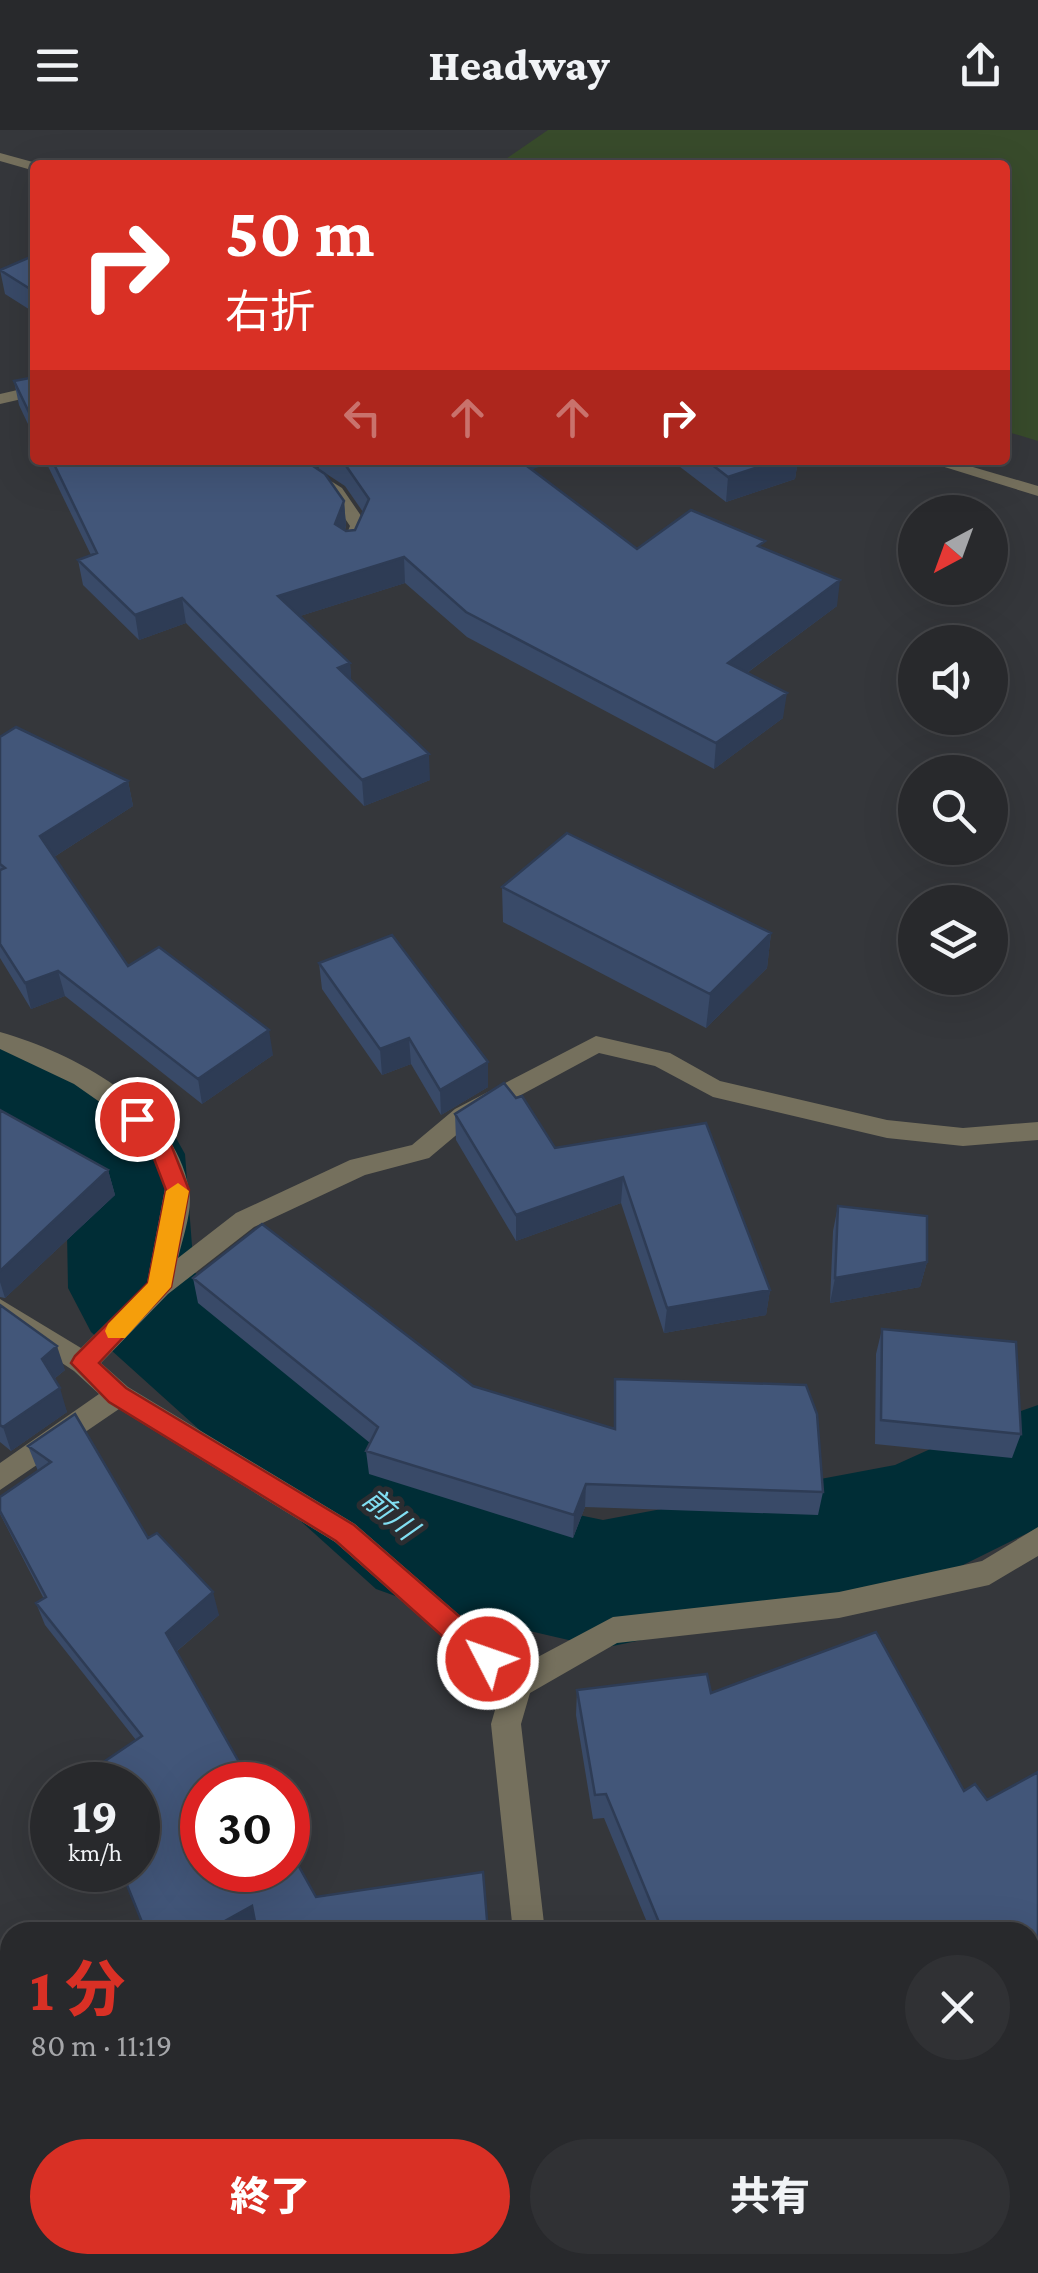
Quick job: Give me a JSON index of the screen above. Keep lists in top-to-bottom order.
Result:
{
  "water": ["前川"],
  "north": "bottom left",
  "page": {
    "header": "Headway",
    "turn": ["50 m", "右折"],
    "speed": "19 km/h",
    "limit": "30",
    "heading": ["1 分", "80 m · 11:19"],
    "buttons": ["終了", "共有"]
  }
}
